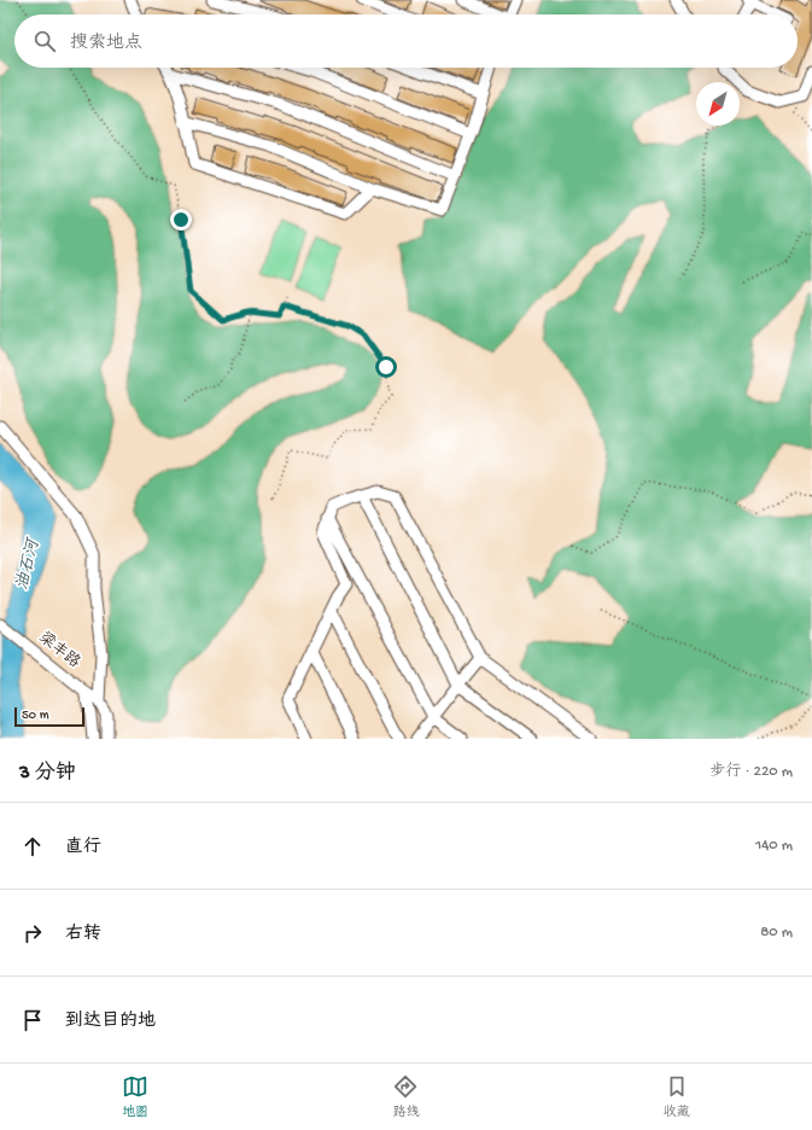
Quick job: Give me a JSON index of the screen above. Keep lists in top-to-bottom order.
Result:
{
  "streets": {
    "street": ["梁丰路"]
  },
  "water": ["油石河"],
  "scale_bar": "50 m",
  "north": "bottom left",
  "page": {
    "search": "搜索地点",
    "scale": "50 m",
    "heading": ["3 分钟", "步行 · 220 m"],
    "list": [
      ["直行", "140 m"],
      ["右转", "80 m"],
      "到达目的地"
    ],
    "nav": ["地图", "路线", "收藏"]
  }
}
